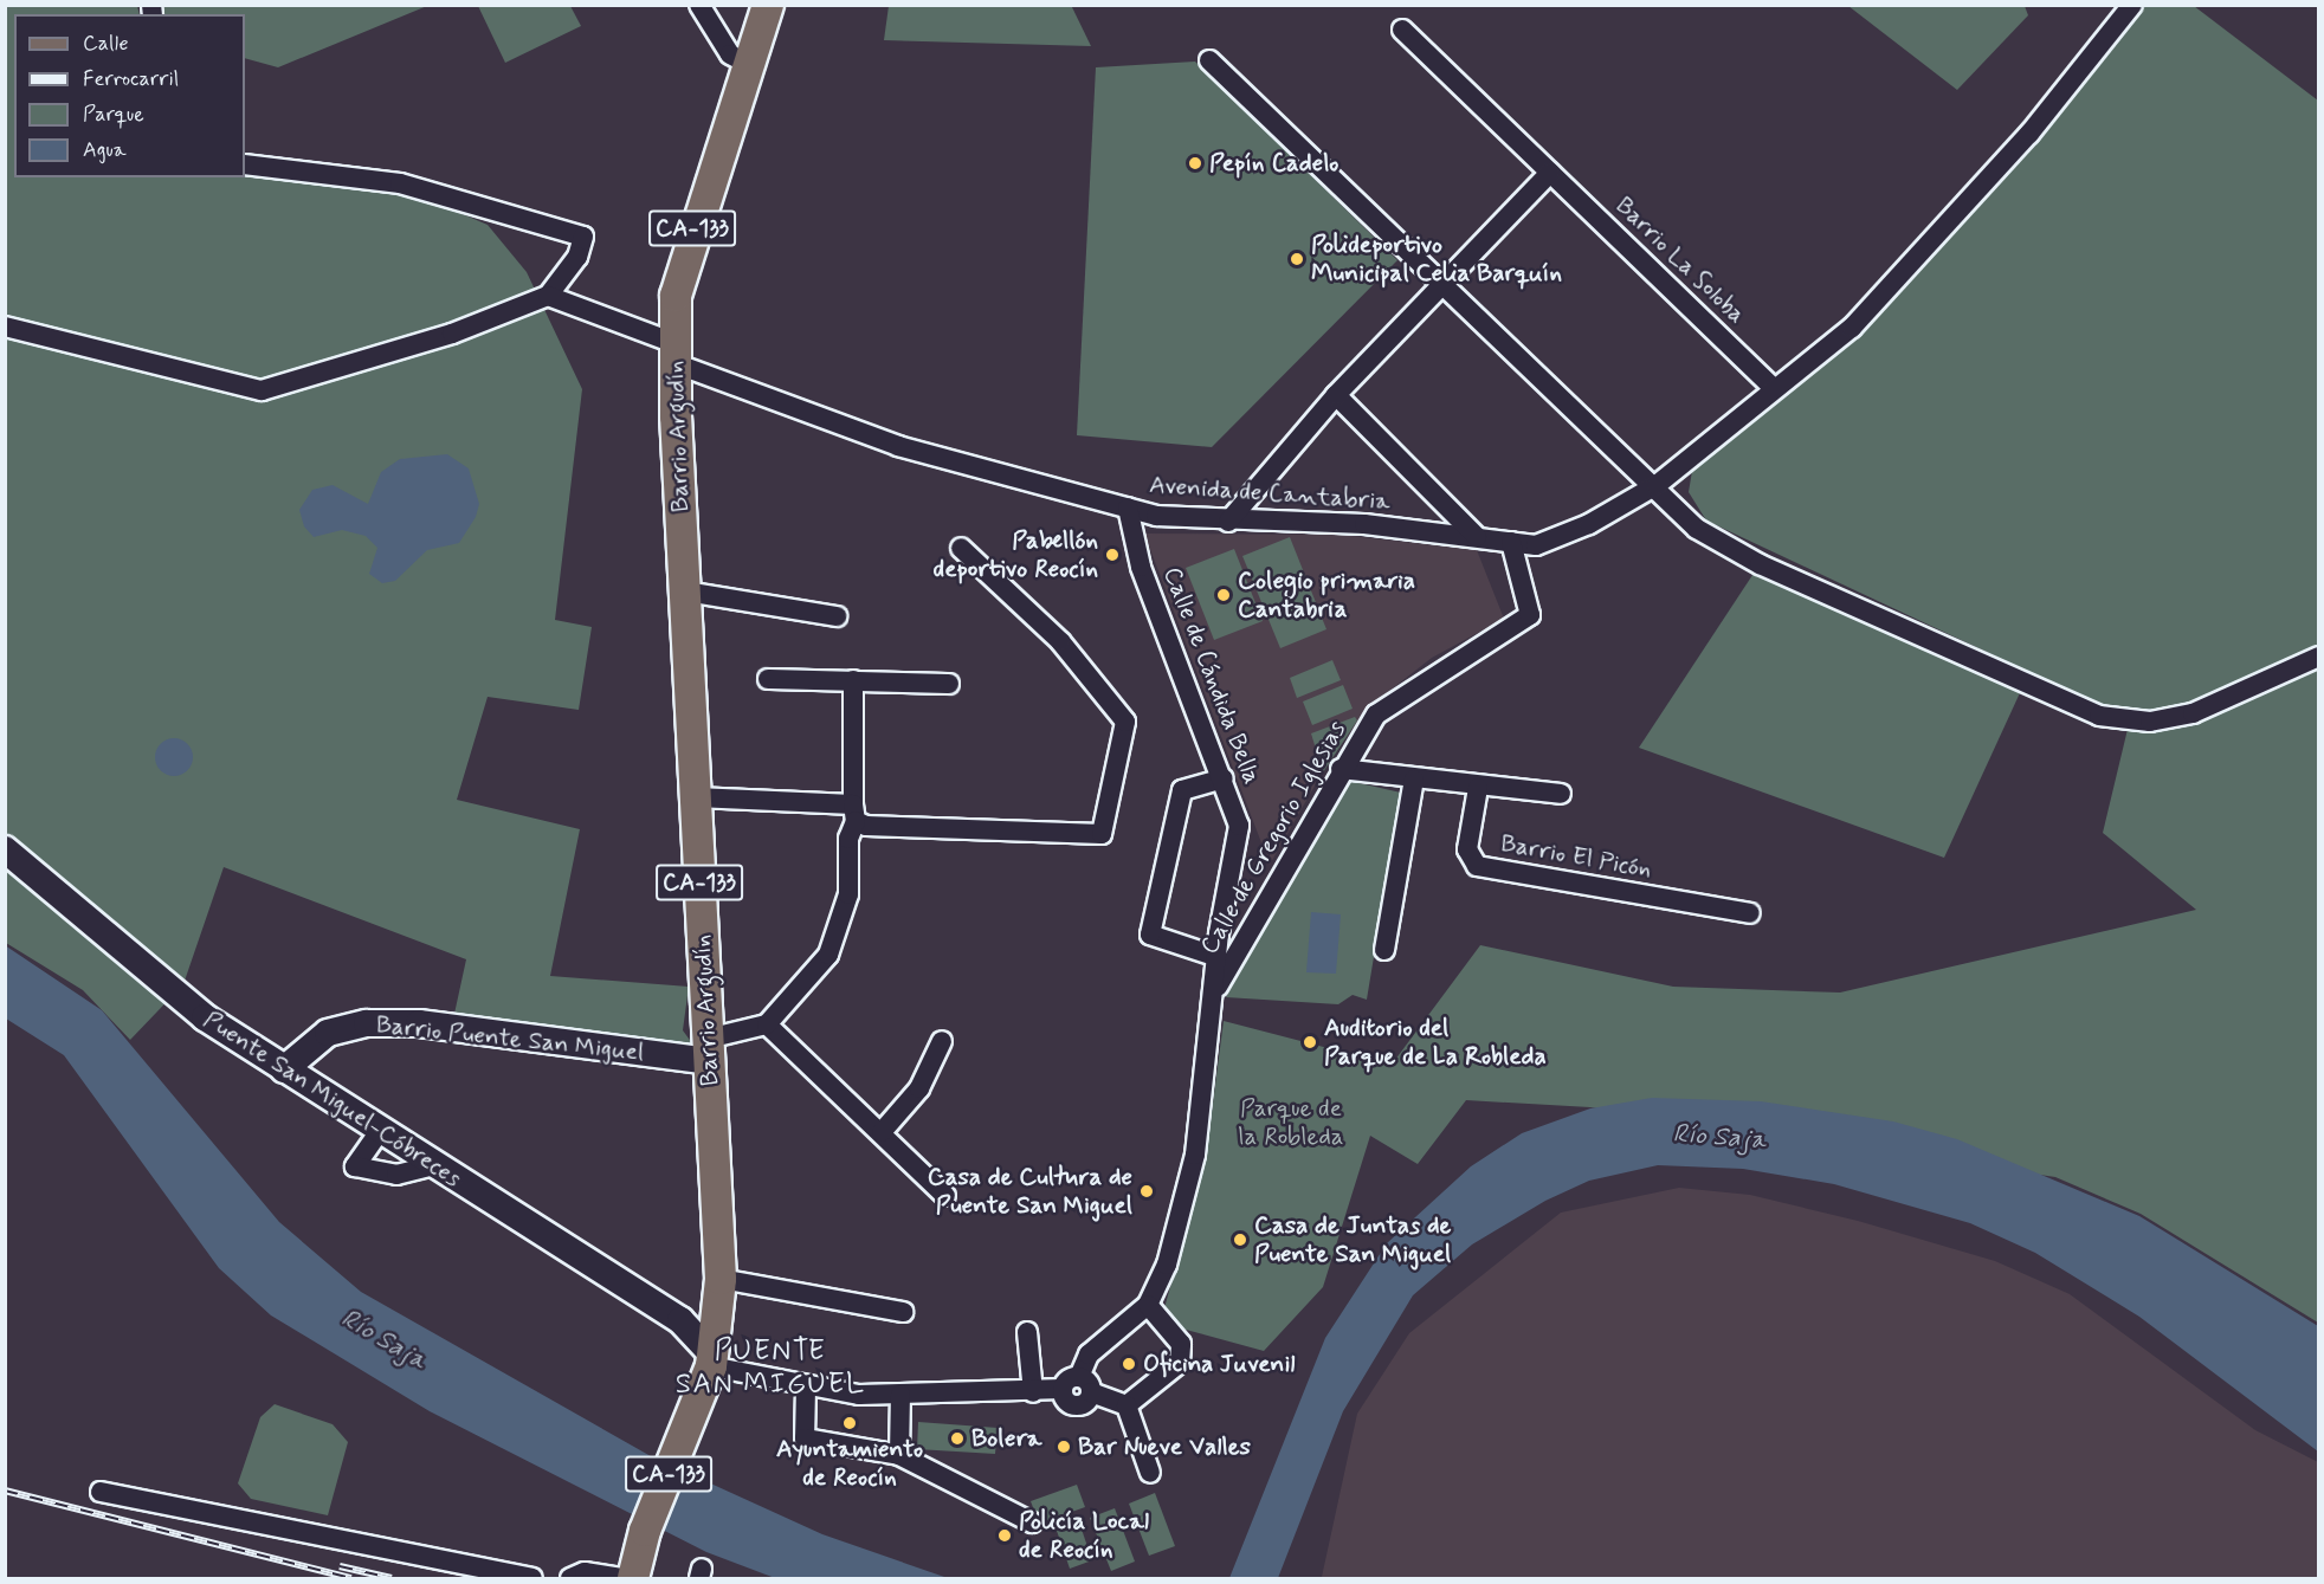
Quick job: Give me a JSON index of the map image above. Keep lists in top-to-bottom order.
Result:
{
  "streets": {
    "main road": ["CA-133", "Barrio Argudín"],
    "street": [
      "Barrio La Soloba",
      "Avenida de Cantabria",
      "Calle de Cándida Bella",
      "Calle de Gregorio Iglesias",
      "Barrio El Picón",
      "Barrio Puente San Miguel",
      "Puente San Miguel-Cóbreces"
    ]
  },
  "crossings": [
    ["CA-133", "Barrio Argudín"],
    ["CA-133", "Avenida de Cantabria"],
    ["Barrio La Soloba", "Avenida de Cantabria"],
    ["Barrio Argudín", "Avenida de Cantabria"],
    ["Barrio Argudín", "Barrio Puente San Miguel"],
    ["Barrio Argudín", "Puente San Miguel-Cóbreces"],
    ["Avenida de Cantabria", "Calle de Cándida Bella"],
    ["Avenida de Cantabria", "Calle de Gregorio Iglesias"],
    ["Calle de Cándida Bella", "Calle de Gregorio Iglesias"],
    ["Barrio Puente San Miguel", "Puente San Miguel-Cóbreces"]
  ],
  "districts": ["PUENTE SAN MIGUEL"],
  "water": ["Río Saja"],
  "parks": ["Parque de la Robleda"],
  "places": [
    "Pepín Cadelo",
    "Polideportivo Municipal Celia Barquín",
    "Pabellón deportivo Reocín",
    "Colegio primaria Cantabria",
    "Auditorio del Parque de La Robleda",
    "Casa de Cultura de Puente San Miguel",
    "Casa de Juntas de Puente San Miguel",
    "Oficina Juvenil",
    "Ayuntamiento de Reocín",
    "Bolera",
    "Bar Nueve Valles",
    "Policía Local de Reocín"
  ],
  "legend": [
    "Calle",
    "Ferrocarril",
    "Parque",
    "Agua"
  ]
}
